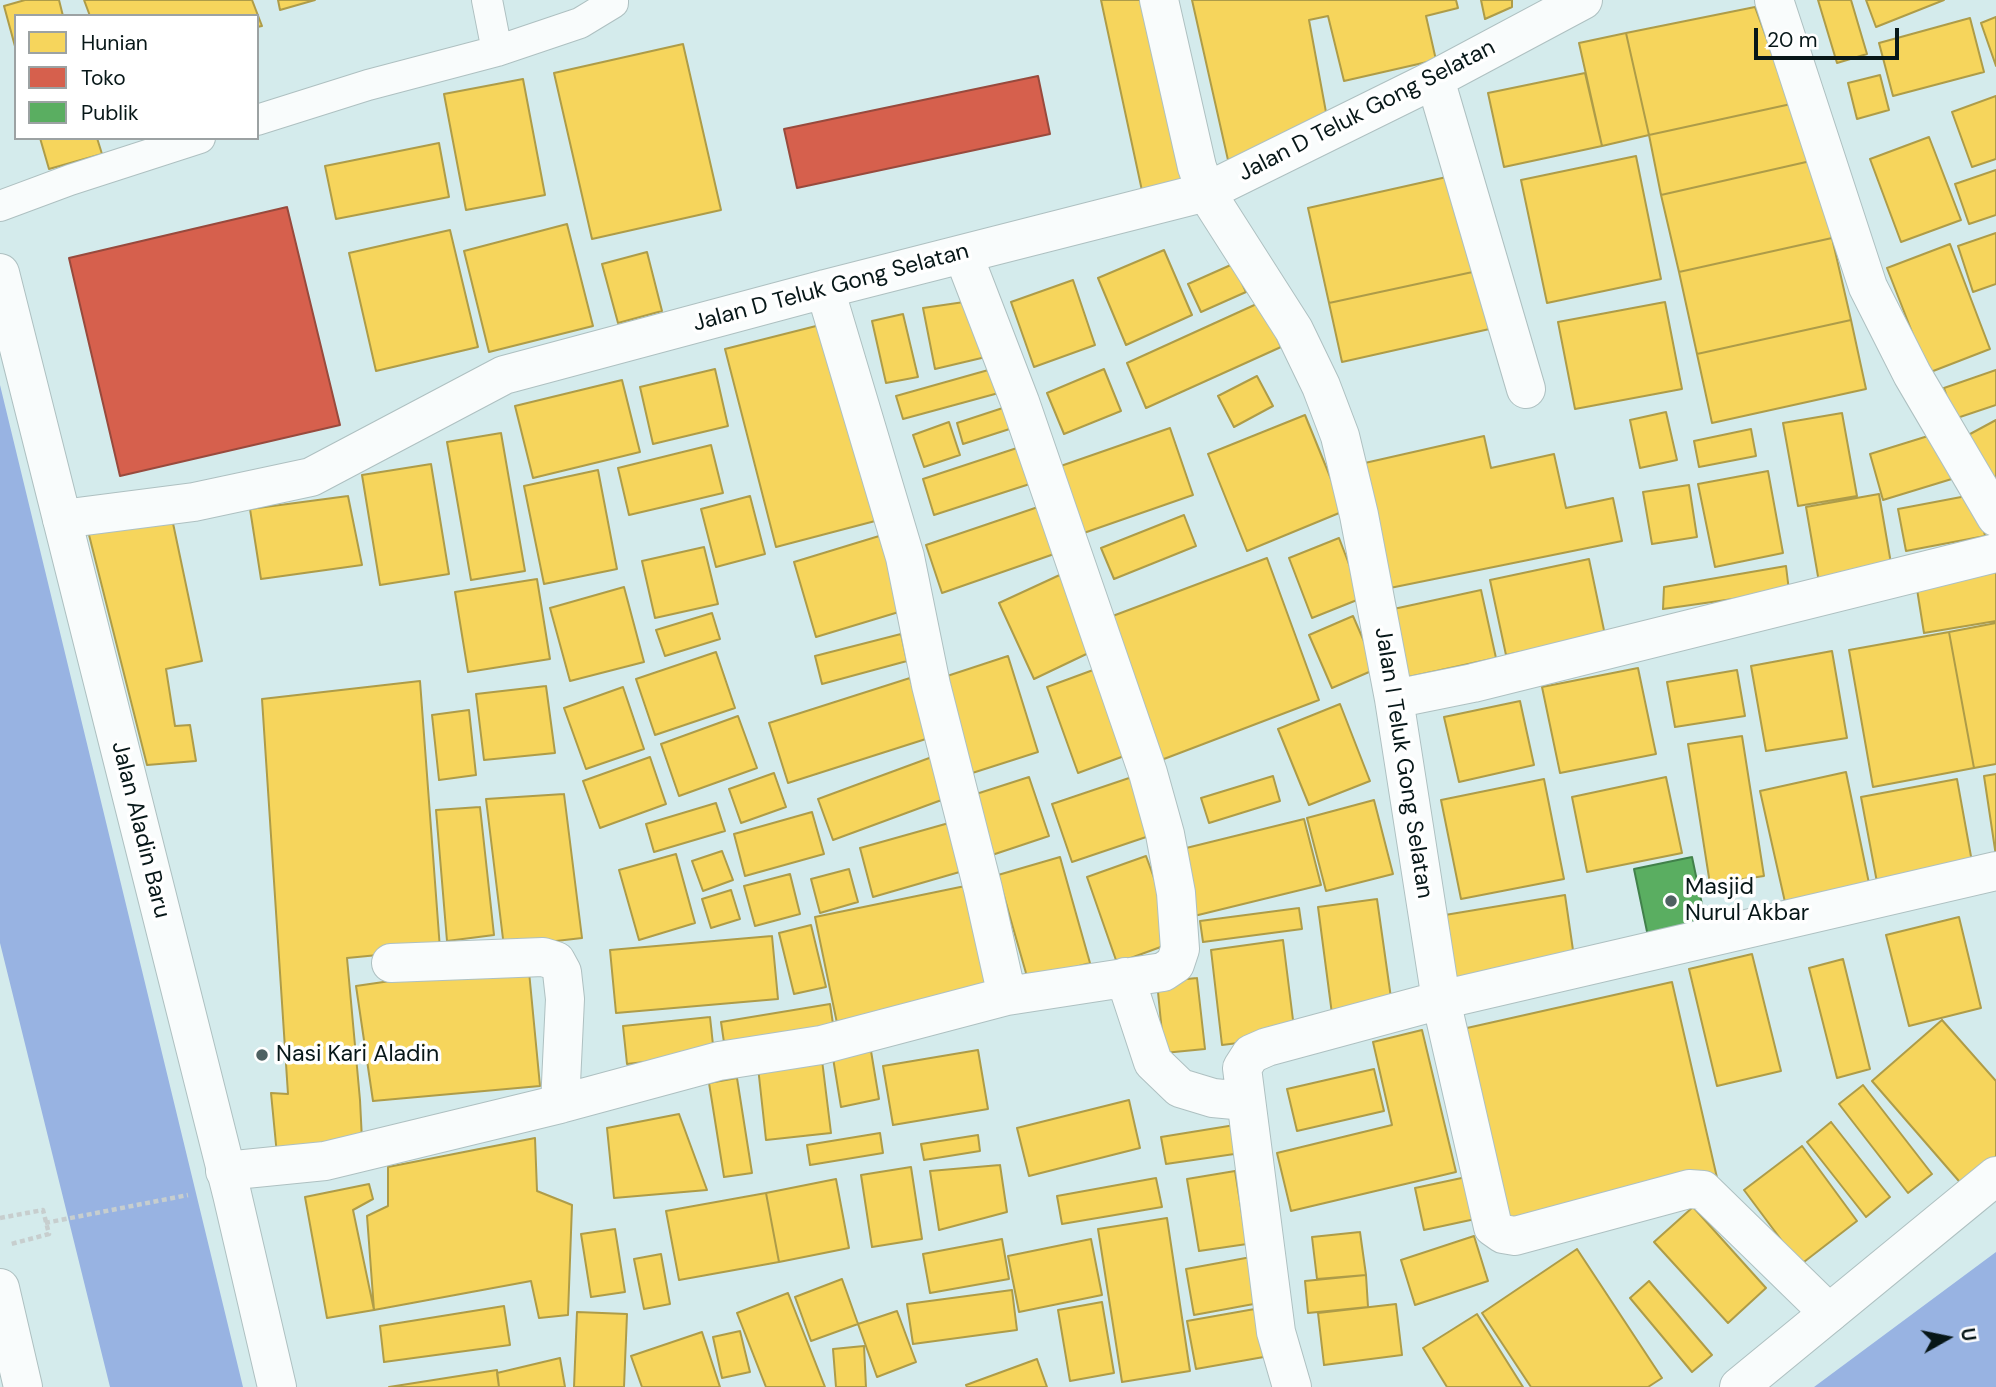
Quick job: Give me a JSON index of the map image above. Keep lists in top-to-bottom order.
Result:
{
  "streets": {
    "street": ["Jalan D Teluk Gong Selatan", "Jalan I Teluk Gong Selatan", "Jalan Aladin Baru"]
  },
  "crossings": [
    ["Jalan D Teluk Gong Selatan", "Jalan I Teluk Gong Selatan"],
    ["Jalan D Teluk Gong Selatan", "Jalan Aladin Baru"]
  ],
  "places": ["Masjid Nurul Akbar", "Nasi Kari Aladin"],
  "legend": ["Hunian", "Toko", "Publik"],
  "scale_bar": "20 m",
  "north": "right"
}
